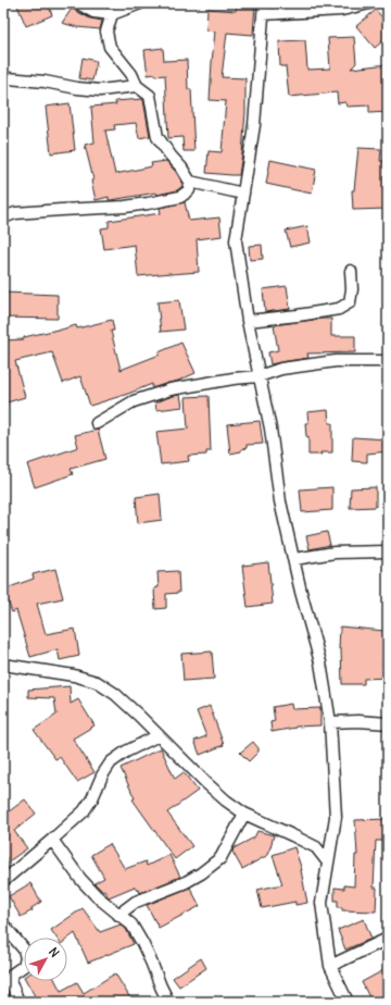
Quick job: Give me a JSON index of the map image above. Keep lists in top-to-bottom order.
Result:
{
  "north": "top right"
}
